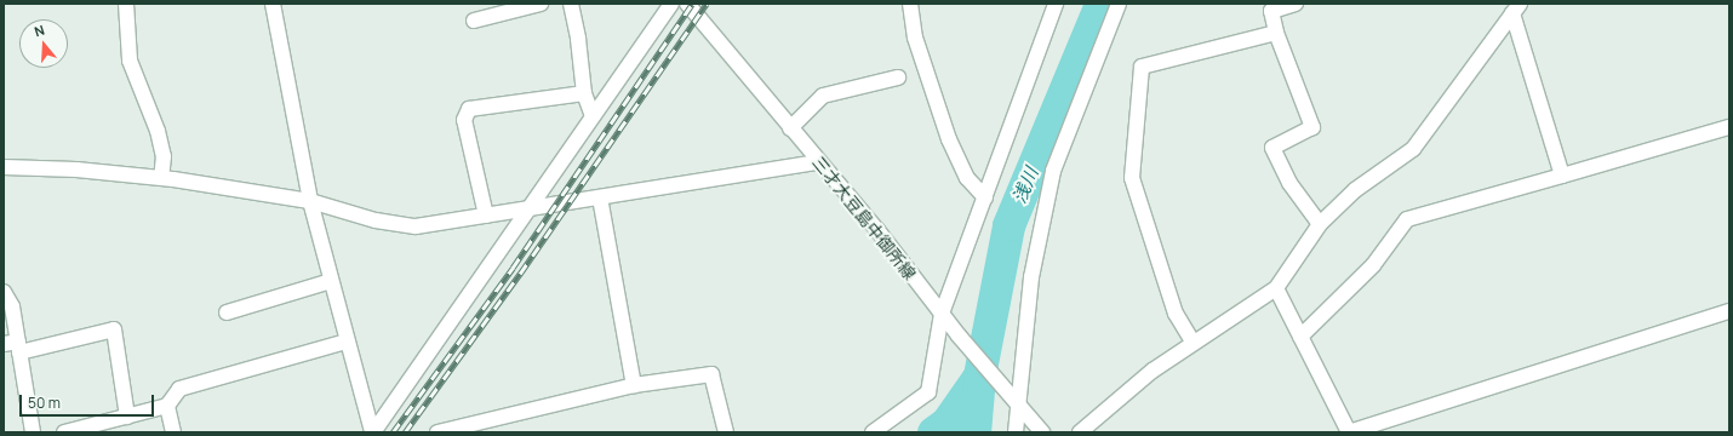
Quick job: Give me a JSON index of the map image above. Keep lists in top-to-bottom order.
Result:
{
  "streets": {
    "street": ["三才大豆島中御所線"]
  },
  "water": ["浅川"],
  "scale_bar": "50 m",
  "north": "top"
}
